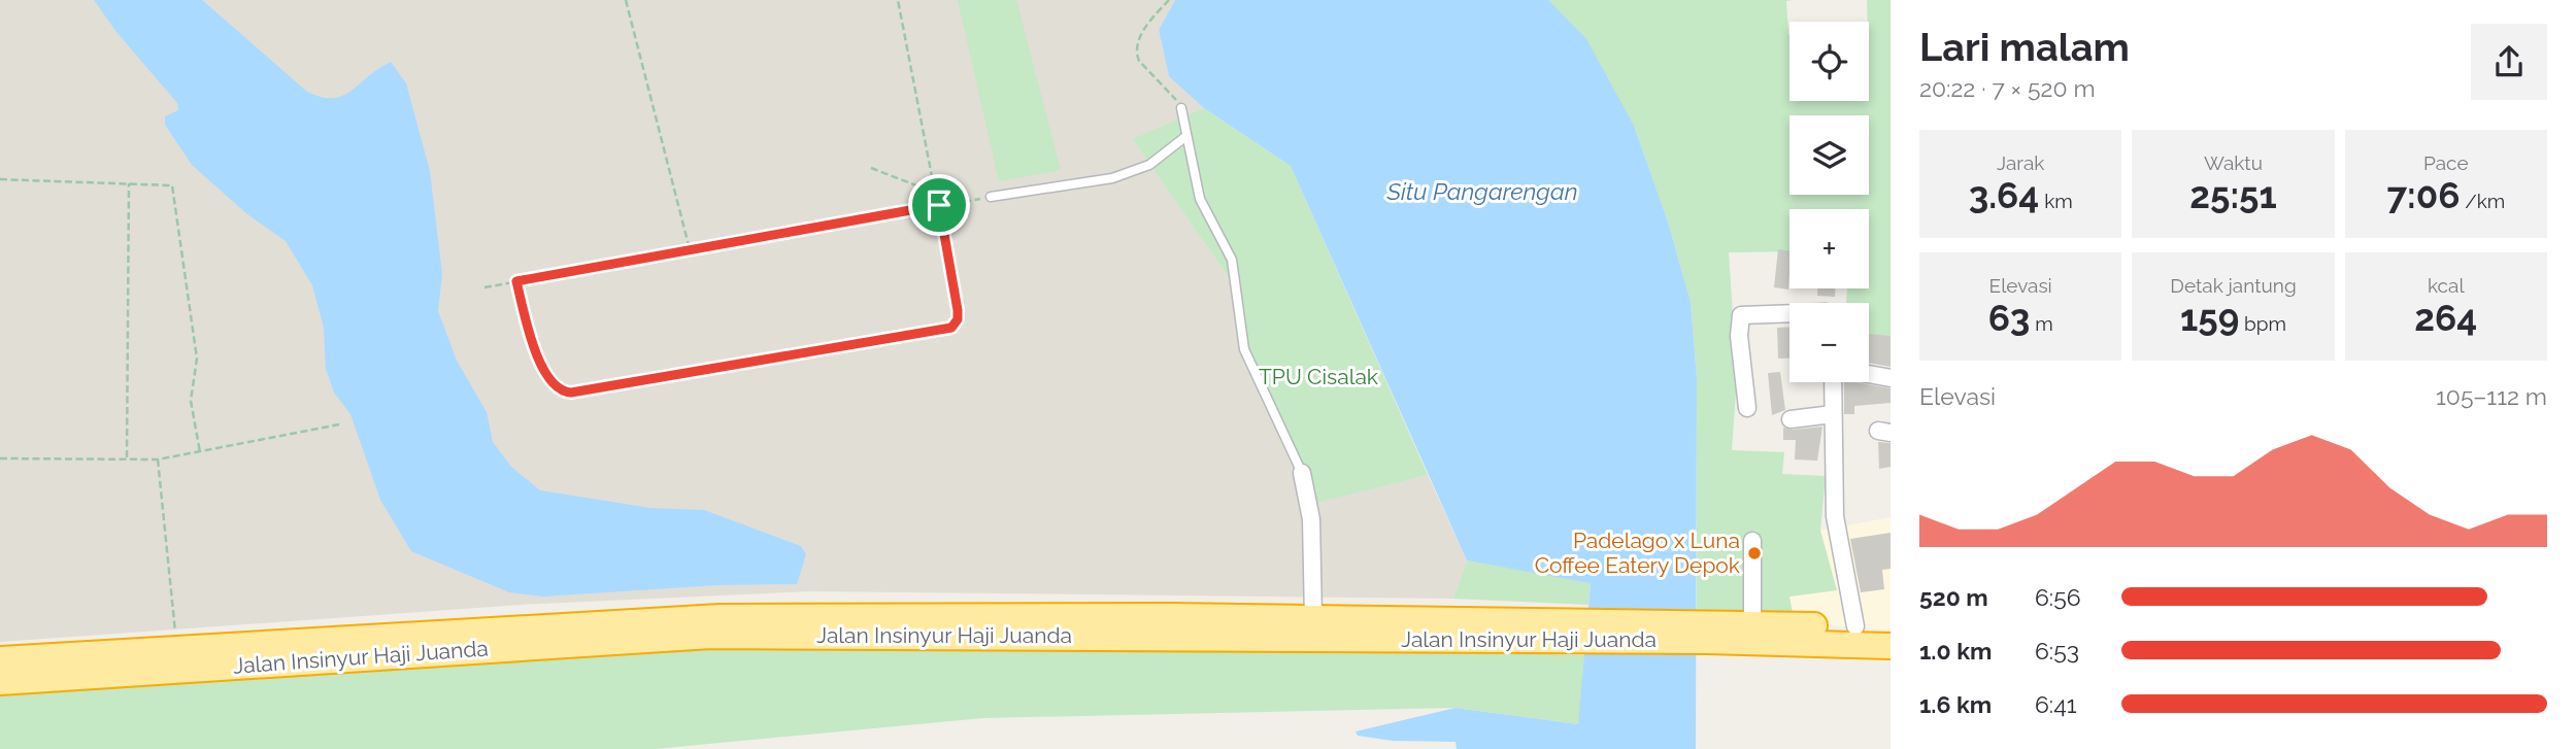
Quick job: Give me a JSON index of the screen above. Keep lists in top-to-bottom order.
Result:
{
  "streets": {
    "highway": ["Jalan Insinyur Haji Juanda"]
  },
  "water": ["Situ Pangarengan"],
  "parks": ["TPU Cisalak"],
  "places": ["Padelago x Luna Coffee Eatery Depok"],
  "page": {
    "heading": ["Lari malam", "20:22 · 7 × 520 m"],
    "map_buttons": ["+", "−"],
    "stats": [
      ["Jarak", "3.64 km"],
      ["Waktu", "25:51"],
      ["Pace", "7:06 /km"],
      ["Elevasi", "63 m"],
      ["Detak jantung", "159 bpm"],
      ["kcal", "264"]
    ],
    "chart": ["Elevasi", "105–112 m"],
    "list": [
      {
        "name": "520 m",
        "note": "6:56"
      },
      {
        "name": "1.0 km",
        "note": "6:53"
      },
      {
        "name": "1.6 km",
        "note": "6:41"
      }
    ]
  }
}
